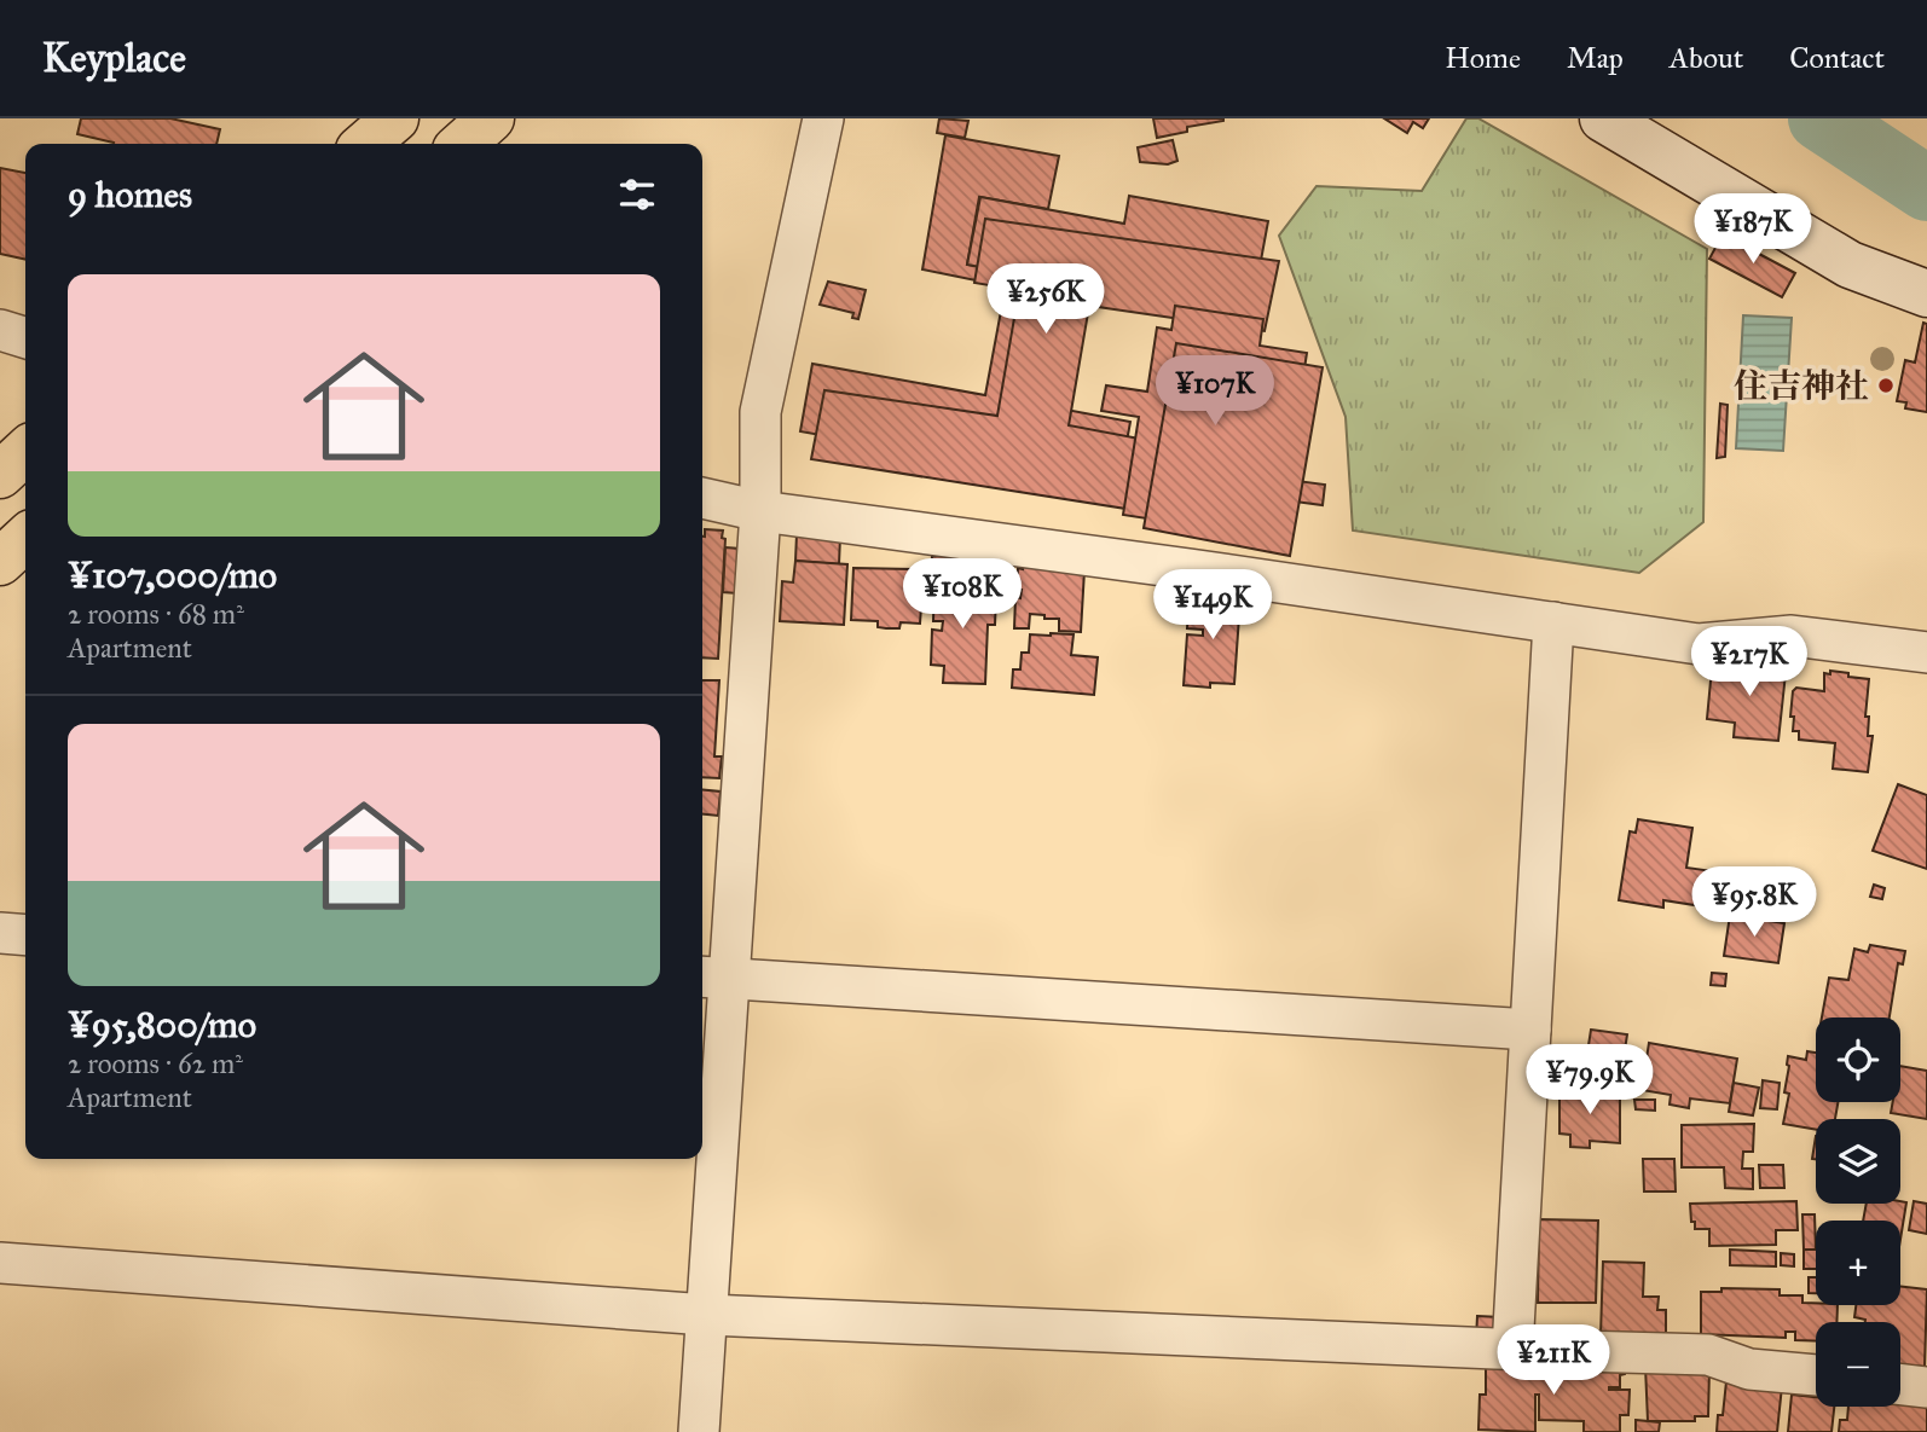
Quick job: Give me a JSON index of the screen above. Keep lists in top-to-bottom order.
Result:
{
  "places": ["住吉神社"],
  "page": {
    "header": "Keyplace",
    "nav": [
      "Home",
      "Map",
      "About",
      "Contact"
    ],
    "heading": "9 homes",
    "price": [
      "¥187K",
      "¥256K",
      "¥107K",
      "¥108K",
      "¥149K",
      "¥217K",
      "¥95.8K",
      "¥79.9K",
      "¥211K"
    ],
    "list": [
      {
        "name": "¥107,000/mo",
        "note": "2 rooms · 68 m² · Apartment"
      },
      {
        "name": "¥95,800/mo",
        "note": "2 rooms · 62 m² · Apartment"
      }
    ],
    "map_buttons": ["+", "−"]
  }
}
